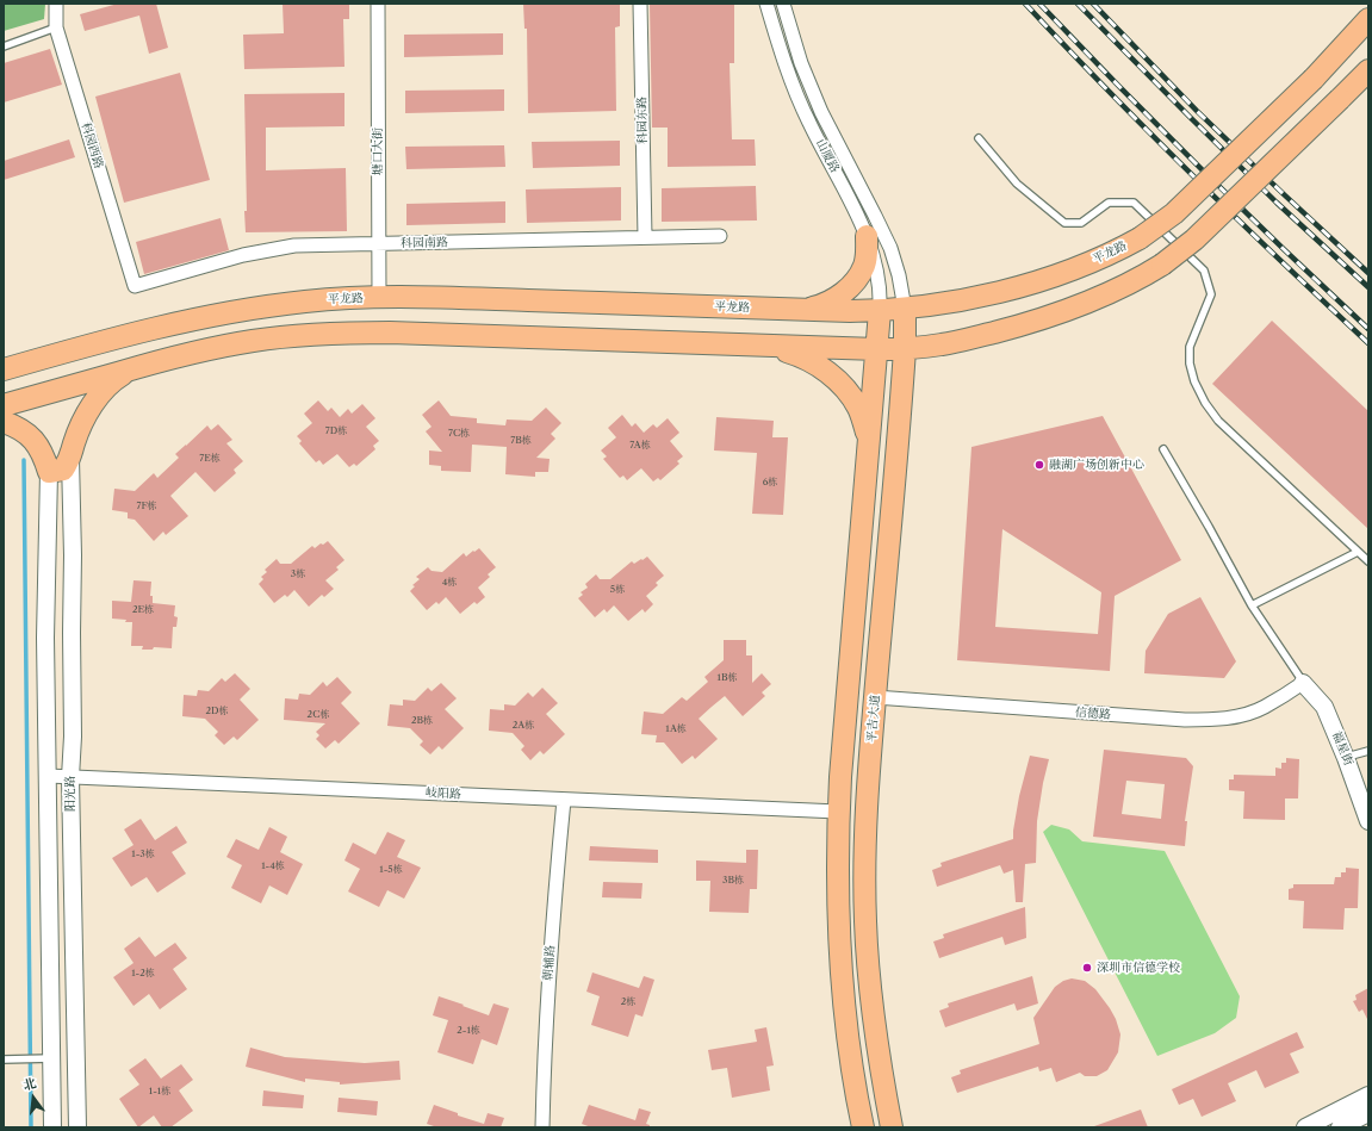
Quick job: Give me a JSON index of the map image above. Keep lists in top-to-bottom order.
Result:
{
  "streets": {
    "main road": ["平龙路", "平吉大道"],
    "street": [
      "科园东路",
      "科园西路",
      "塘口大街",
      "山厦路",
      "科园南路",
      "信德路",
      "福星街",
      "阳光路",
      "岐阳路",
      "朝辅路"
    ]
  },
  "crossings": [
    ["科园东路", "科园南路"],
    ["科园西路", "科园南路"],
    ["塘口大街", "科园南路"],
    ["塘口大街", "平龙路"],
    ["山厦路", "平龙路"],
    ["山厦路", "平吉大道"],
    ["平龙路", "平吉大道"],
    ["信德路", "平吉大道"],
    ["信德路", "福星街"],
    ["阳光路", "岐阳路"],
    ["岐阳路", "朝辅路"]
  ],
  "places": ["融湖广场创新中心", "深圳市信德学校"],
  "house_numbers": [
    "7D栋",
    "7C栋",
    "7B栋",
    "7A栋",
    "7E栋",
    "6栋",
    "7F栋",
    "3栋",
    "4栋",
    "5栋",
    "2E栋",
    "1B栋",
    "2D栋",
    "2C栋",
    "2B栋",
    "2A栋",
    "1A栋",
    "1-3栋",
    "1-4栋",
    "1-5栋",
    "3B栋",
    "1-2栋",
    "2栋",
    "2-1栋",
    "1-1栋"
  ],
  "north": "top"
}
